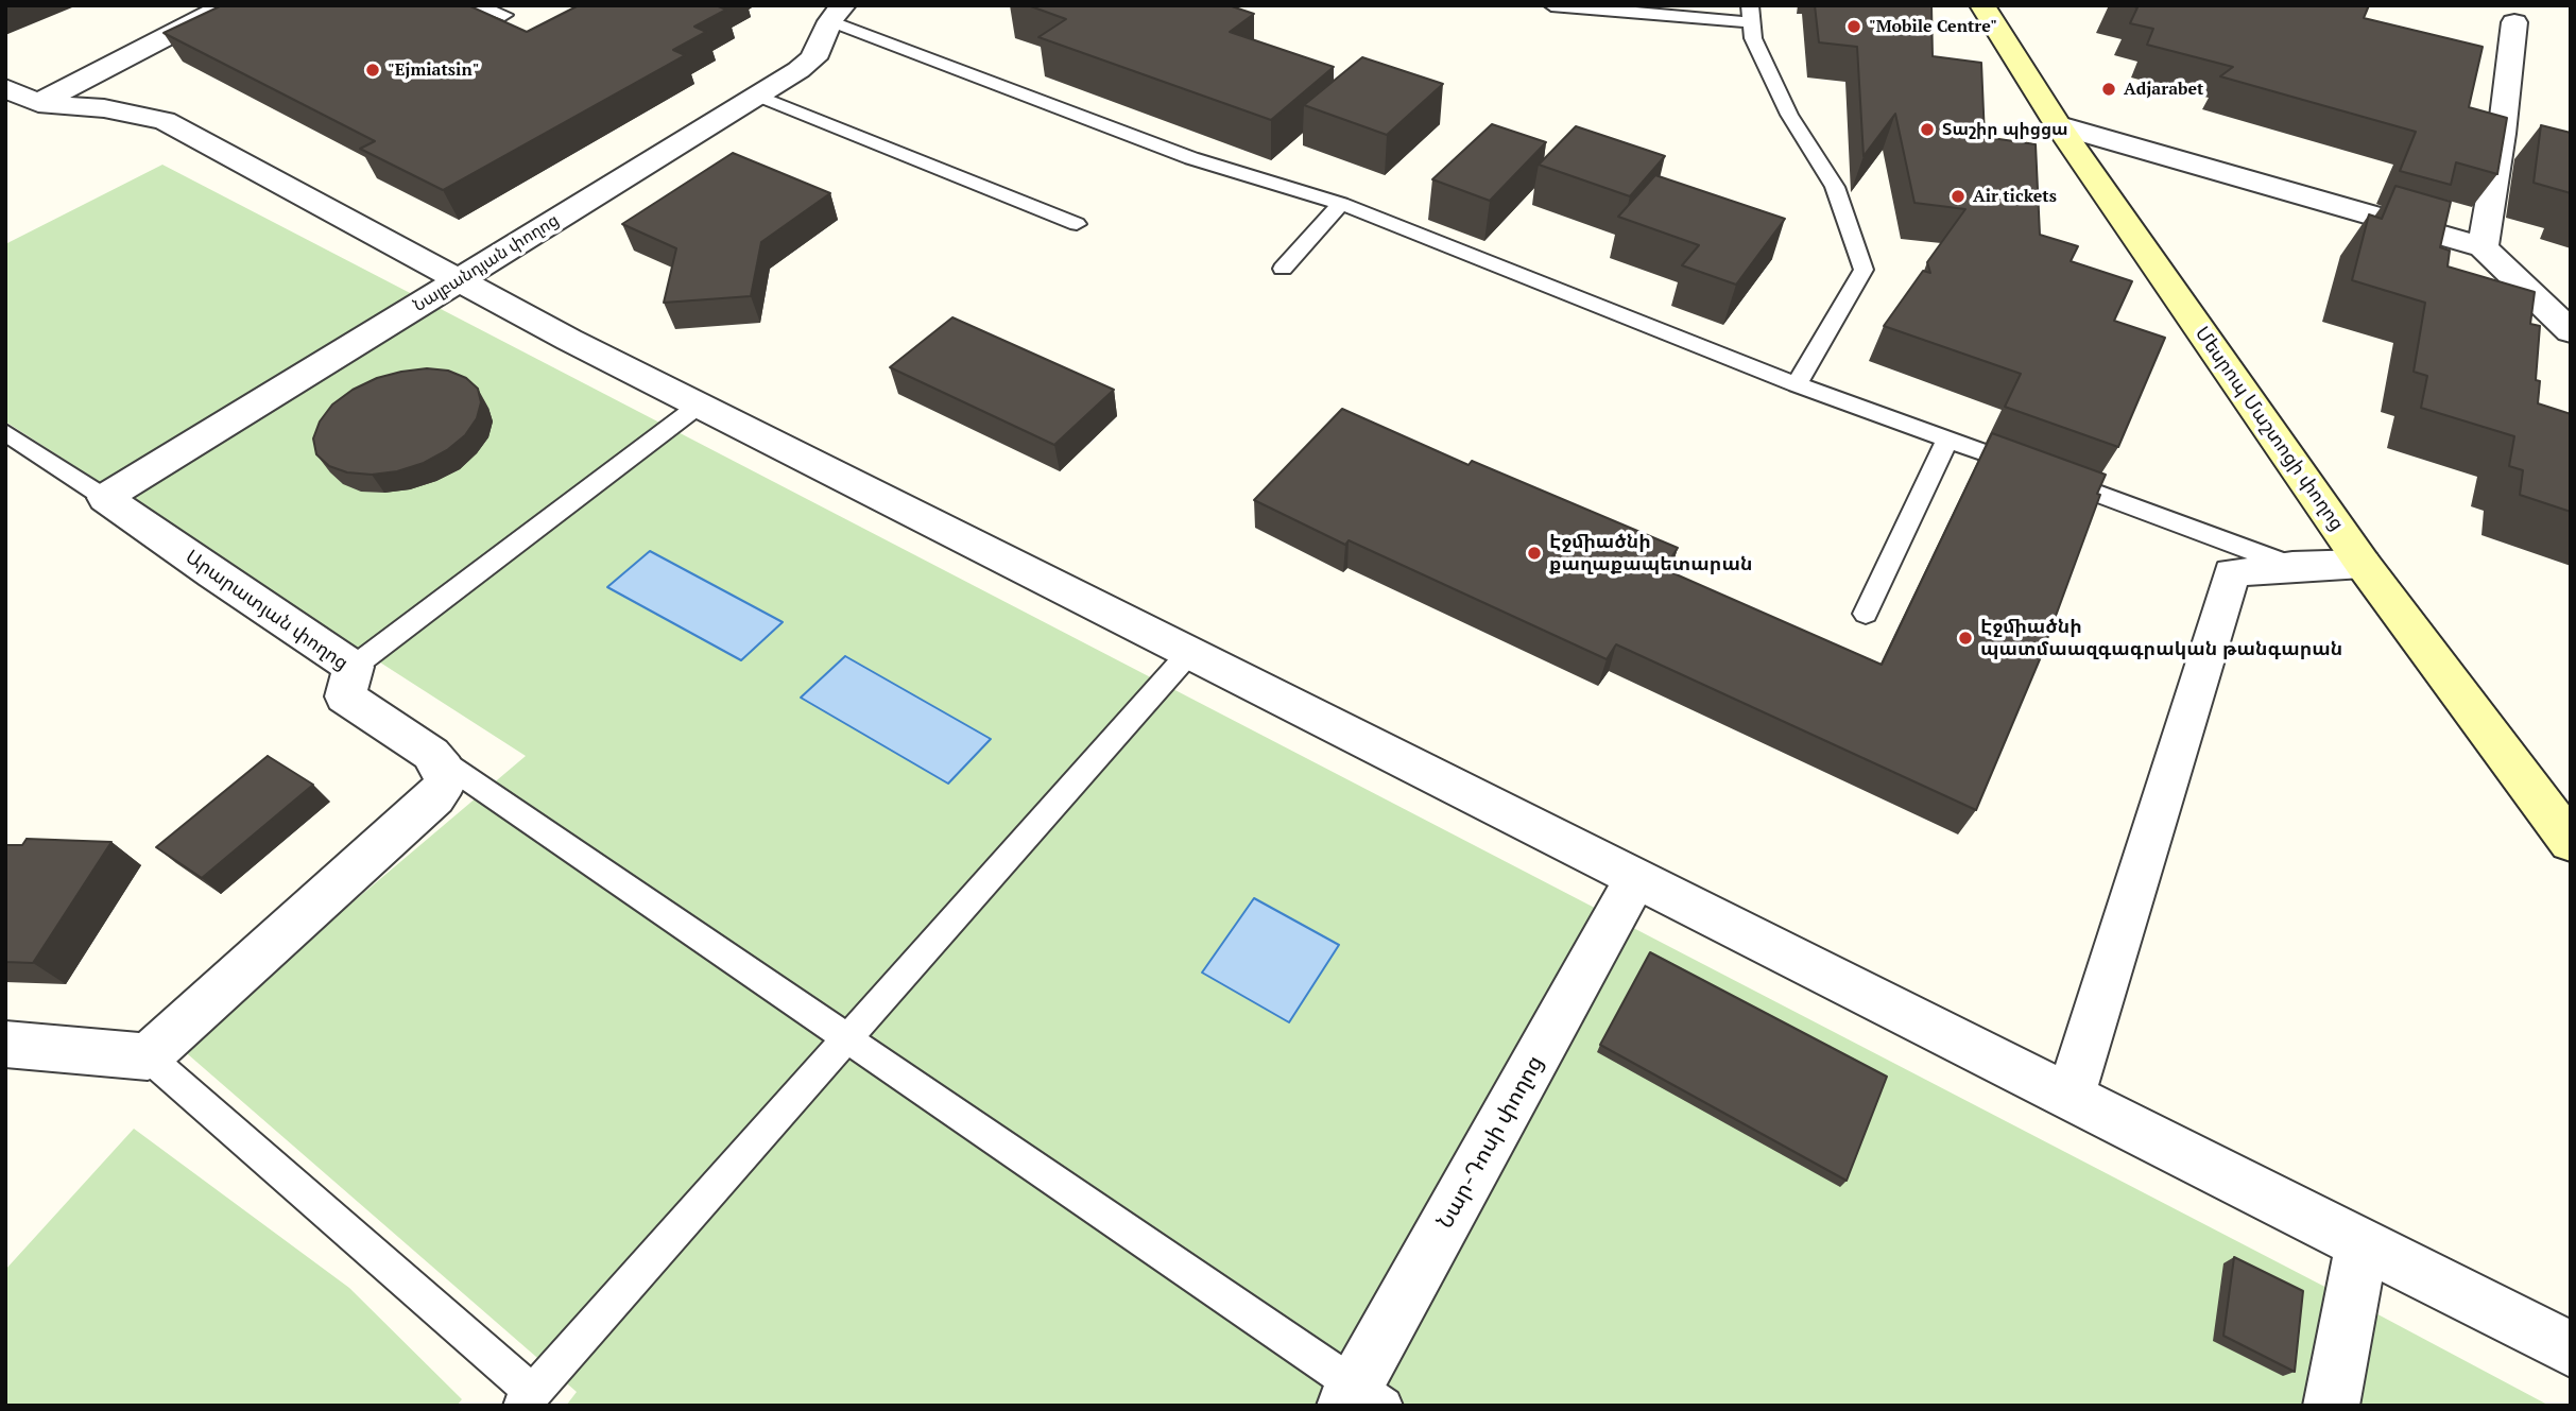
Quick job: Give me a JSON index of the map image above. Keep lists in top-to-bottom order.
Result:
{
  "streets": {
    "main road": ["Մեսրոպ Մաշտոցի փողոց"],
    "street": ["Նալբանդյան փողոց", "Արարատյան փողոց", "Նար-Դոսի փողոց"]
  },
  "crossings": [
    ["Նալբանդյան փողոց", "Արարատյան փողոց"]
  ],
  "places": [
    "\"Mobile Centre\"",
    "\"Ejmiatsin\"",
    "Adjarabet",
    "Տաշիր պիցցա",
    "Air tickets",
    "Էջմիածնի քաղաքապետարան",
    "Էջմիածնի պատմաազգագրական թանգարան"
  ]
}
